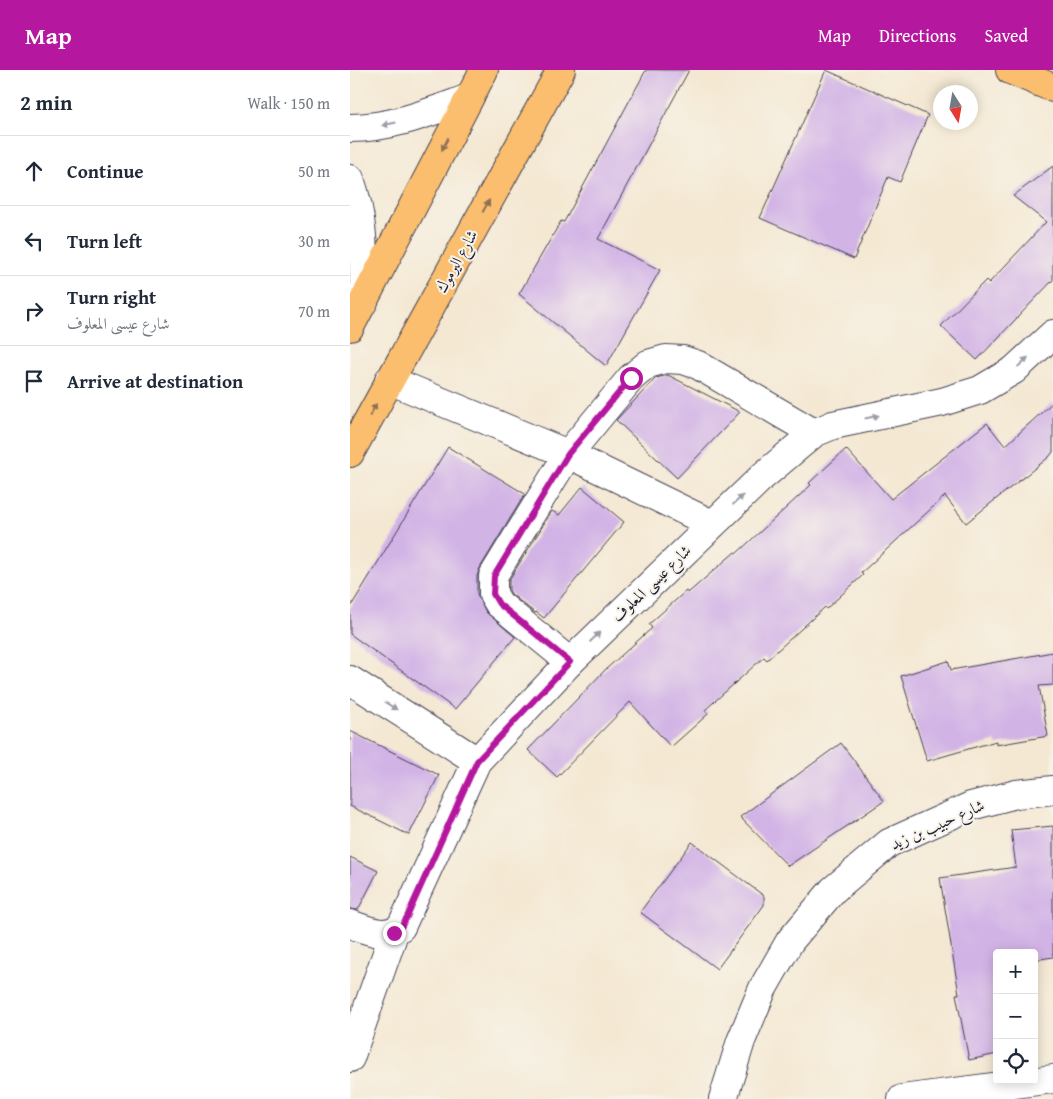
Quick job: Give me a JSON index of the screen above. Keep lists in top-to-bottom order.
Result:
{
  "streets": {
    "highway": ["شارع اليرموك"],
    "street": ["شارع عيسى المعلوف", "شارع حبيب بن زيد"]
  },
  "one_way": ["شارع عيسى المعلوف"],
  "north": "bottom",
  "page": {
    "header": "Map",
    "nav": ["Map", "Directions", "Saved"],
    "heading": ["2 min", "Walk · 150 m"],
    "list": [
      ["Continue", "50 m"],
      ["Turn left", "30 m"],
      ["Turn right", "شارع عيسى المعلوف", "70 m"],
      "Arrive at destination"
    ],
    "map_buttons": ["+", "−"]
  }
}
